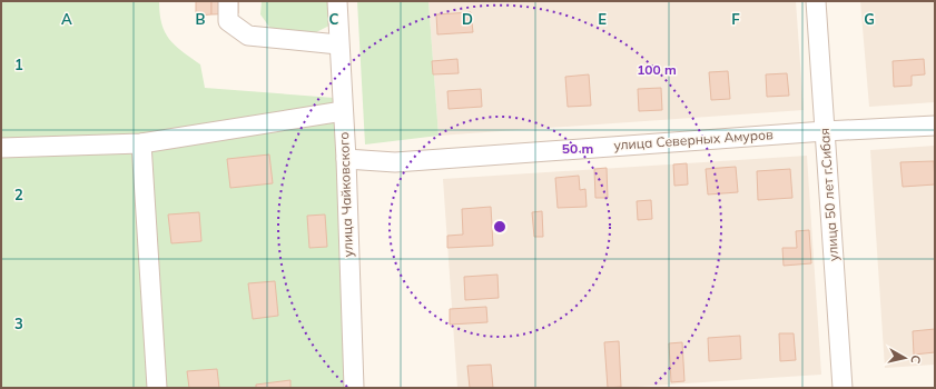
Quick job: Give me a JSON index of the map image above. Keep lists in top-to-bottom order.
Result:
{
  "streets": {
    "street": ["улица Северных Амуров", "улица Чайковского", "улица 50 лет г.Сибая"]
  },
  "crossings": [
    ["улица Северных Амуров", "улица Чайковского"],
    ["улица Северных Амуров", "улица 50 лет г.Сибая"]
  ],
  "north": "right",
  "grid": {
    "columns": [
      "A",
      "B",
      "C",
      "D",
      "E",
      "F",
      "G"
    ],
    "rows": ["1", "2", "3"]
  },
  "rings": ["100 m", "50 m"]
}
